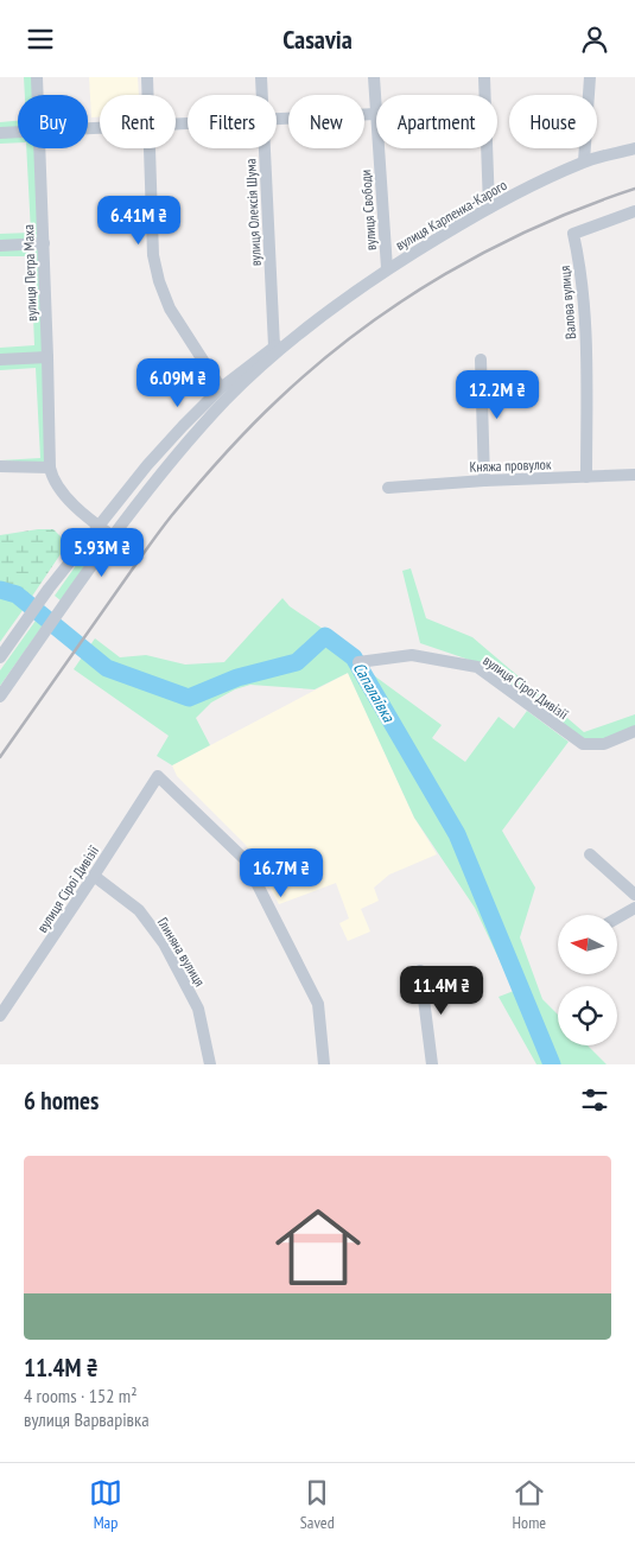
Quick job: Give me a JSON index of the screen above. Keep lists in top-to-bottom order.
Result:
{
  "streets": {
    "street": [
      "вулиця Свободи",
      "вулиця Олексія Шума",
      "вулиця Карпенка-Карого",
      "вулиця Петра Маха",
      "Валова вулиця",
      "Княжа провулок",
      "вулиця Сірої Дивізії",
      "Глиняна вулиця"
    ]
  },
  "crossings": [
    ["вулиця Свободи", "вулиця Карпенка-Карого"],
    ["вулиця Олексія Шума", "вулиця Карпенка-Карого"],
    ["Валова вулиця", "Княжа провулок"],
    ["вулиця Сірої Дивізії", "Глиняна вулиця"]
  ],
  "water": ["Сапалаївка"],
  "north": "left",
  "page": {
    "header": "Casavia",
    "chip": [
      "Buy",
      "Rent",
      "Filters",
      "New",
      "Apartment",
      "House"
    ],
    "price": [
      "6.41M ₴",
      "6.09M ₴",
      "12.2M ₴",
      "5.93M ₴",
      "16.7M ₴",
      "11.4M ₴"
    ],
    "heading": "6 homes",
    "list": [
      {
        "name": "11.4M ₴",
        "note": "4 rooms · 152 m² · вулиця Варварівка"
      }
    ],
    "tabs": ["Map", "Saved", "Home"]
  }
}
